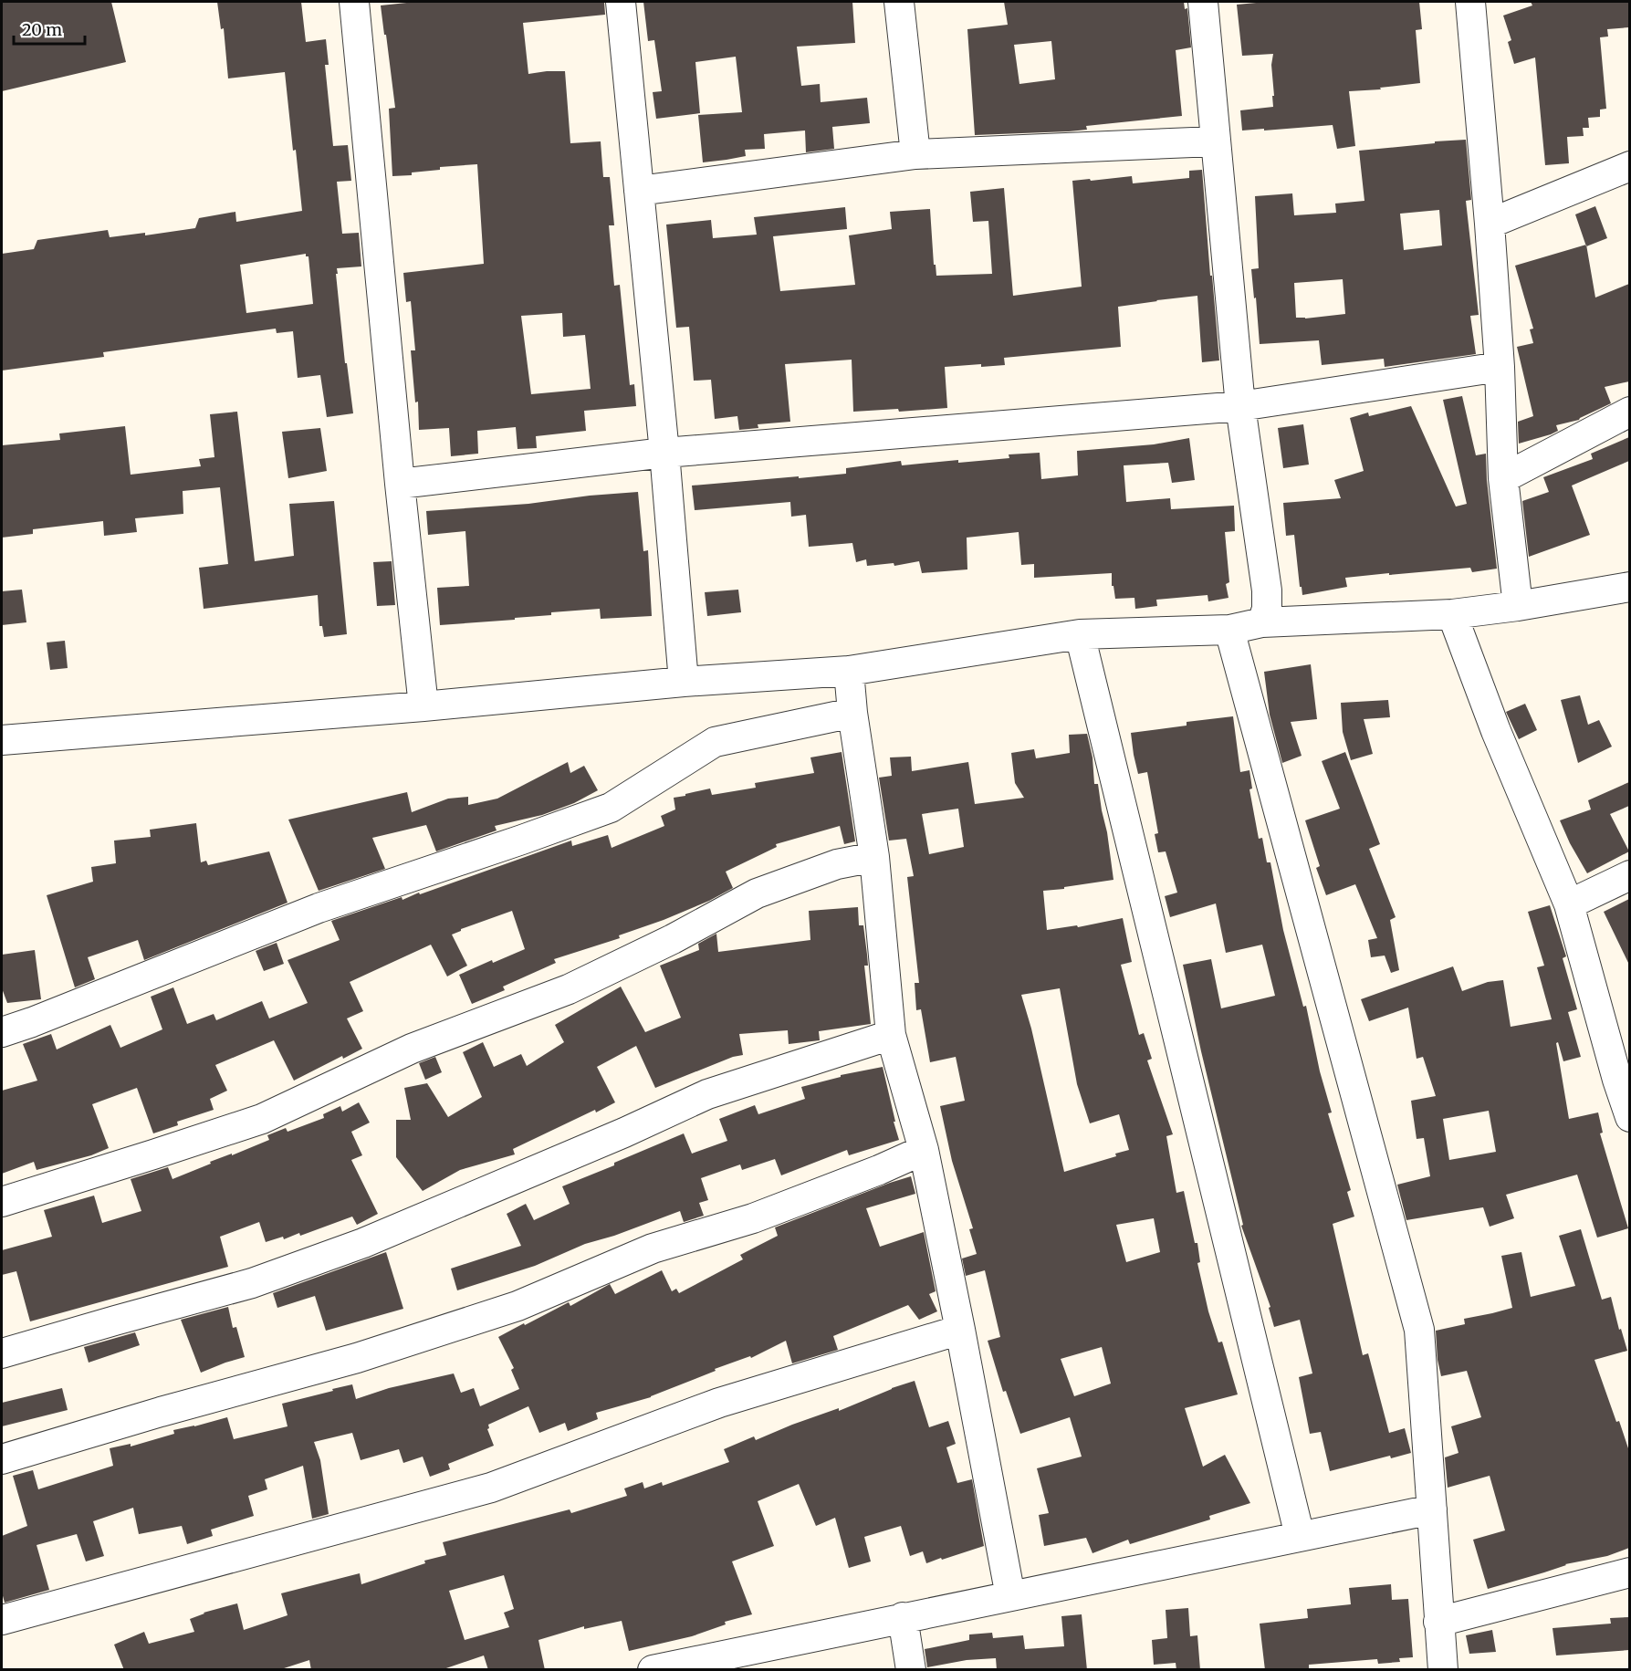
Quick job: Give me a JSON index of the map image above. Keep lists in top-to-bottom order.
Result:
{
  "scale_bar": "20 m"
}
